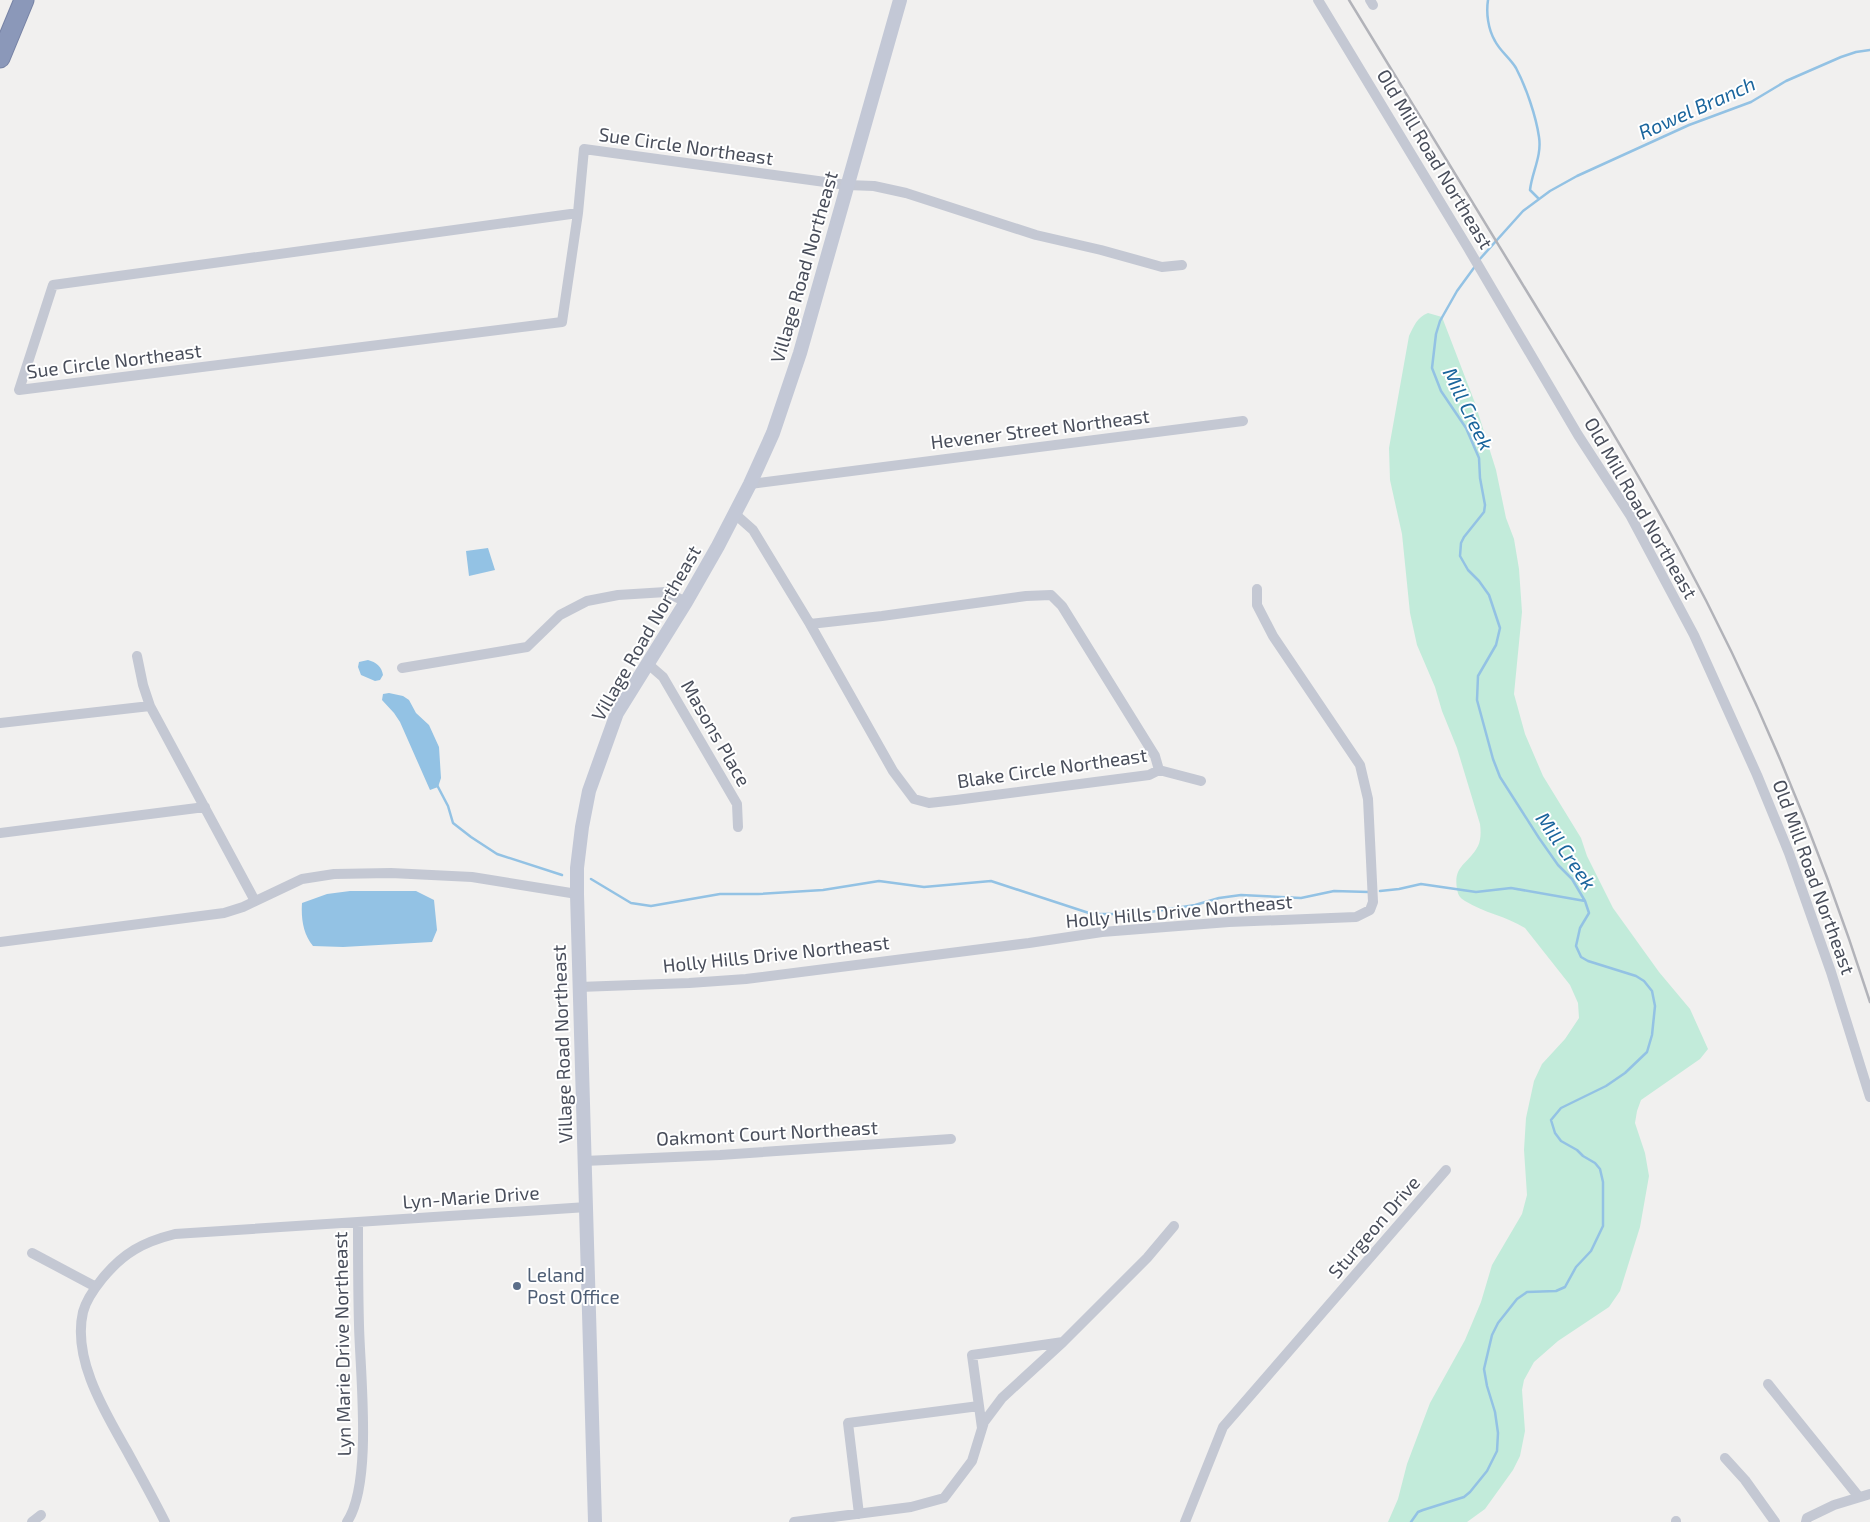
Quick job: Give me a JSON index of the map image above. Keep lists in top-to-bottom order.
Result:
{
  "streets": {
    "main road": ["Village Road Northeast"],
    "street": [
      "Sue Circle Northeast",
      "Old Mill Road Northeast",
      "Hevener Street Northeast",
      "Masons Place",
      "Blake Circle Northeast",
      "Holly Hills Drive Northeast",
      "Oakmont Court Northeast",
      "Lyn-Marie Drive",
      "Sturgeon Drive",
      "Lyn Marie Drive Northeast"
    ]
  },
  "crossings": [
    ["Sue Circle Northeast", "Village Road Northeast"],
    ["Village Road Northeast", "Hevener Street Northeast"],
    ["Village Road Northeast", "Masons Place"],
    ["Village Road Northeast", "Blake Circle Northeast"],
    ["Village Road Northeast", "Holly Hills Drive Northeast"],
    ["Village Road Northeast", "Oakmont Court Northeast"],
    ["Village Road Northeast", "Lyn-Marie Drive"],
    ["Lyn-Marie Drive", "Lyn Marie Drive Northeast"]
  ],
  "water": ["Rowel Branch", "Mill Creek"],
  "places": ["Leland Post Office"]
}
